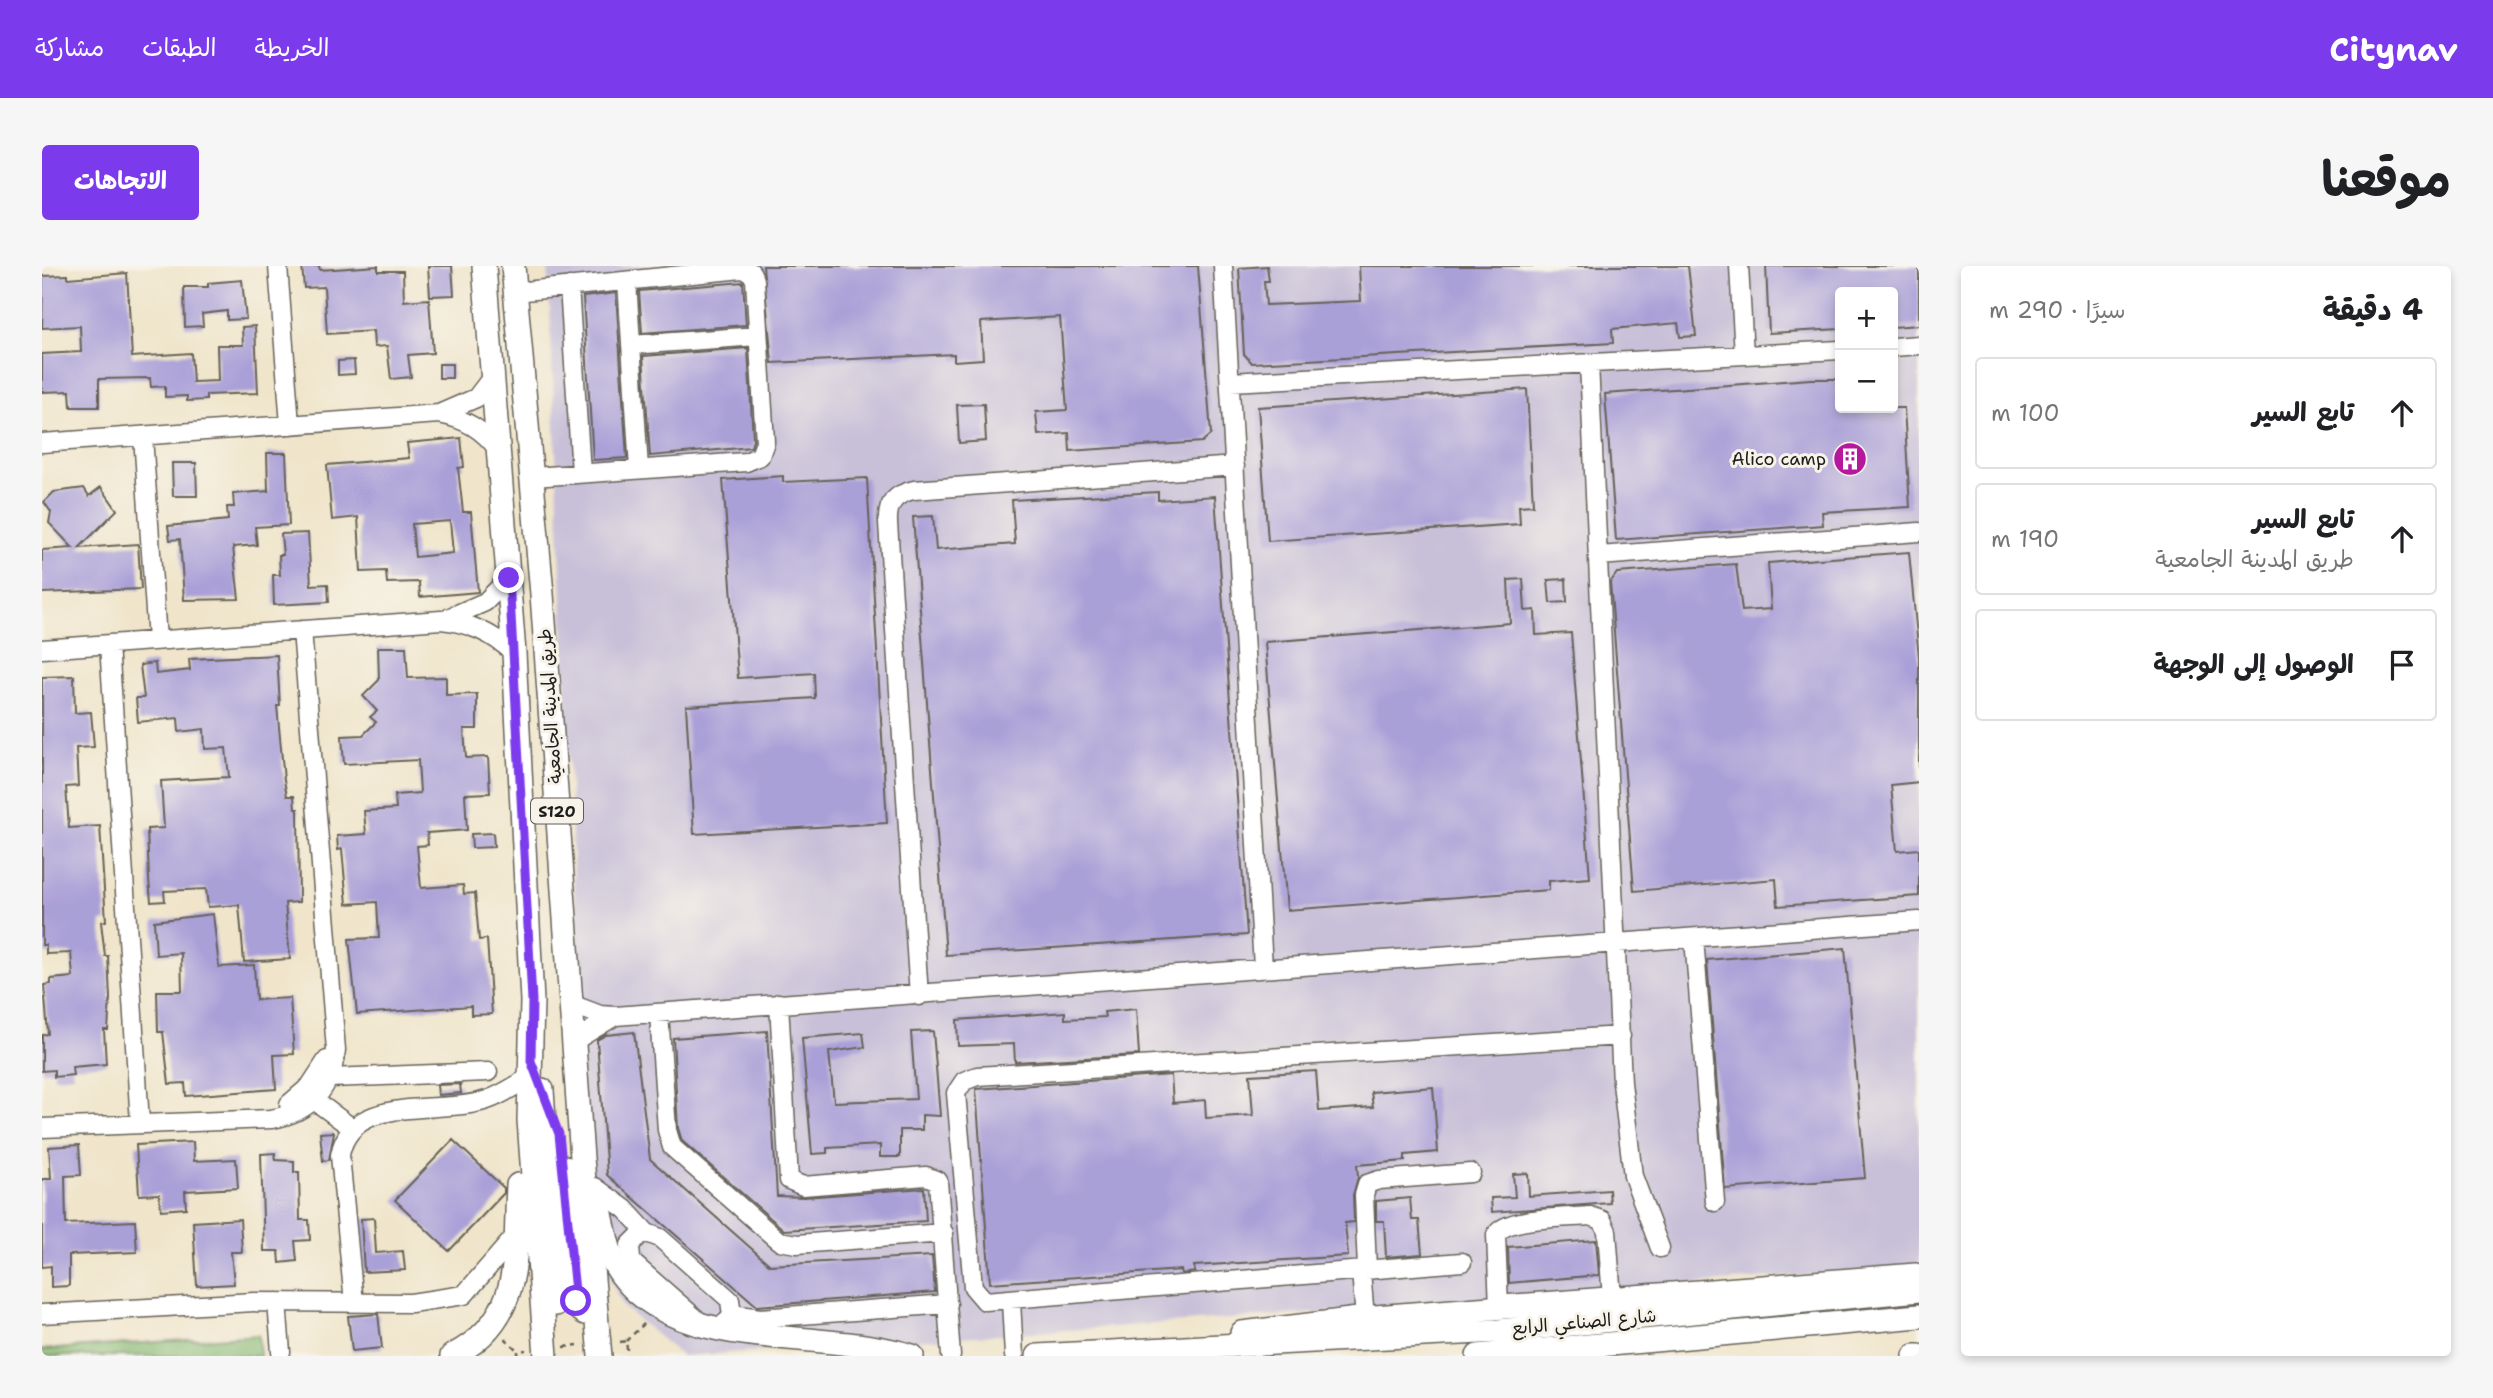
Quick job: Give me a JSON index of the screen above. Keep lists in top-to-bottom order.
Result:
{
  "streets": {
    "main road": ["طريق المدينة الجامعية", "S120", "شارع الصناعي الرابع"]
  },
  "places": {
    "building": ["Alico camp"]
  },
  "page": {
    "header": "Citynav",
    "nav": ["الخريطة", "الطبقات", "مشاركة"],
    "title": "موقعنا",
    "buttons": "الاتجاهات",
    "heading": ["4 دقيقة", "سيرًا · 290 m"],
    "map_buttons": ["+", "−"],
    "list": [
      ["تابع السير", "100 m"],
      ["تابع السير", "طريق المدينة الجامعية", "190 m"],
      "الوصول إلى الوجهة"
    ]
  }
}
